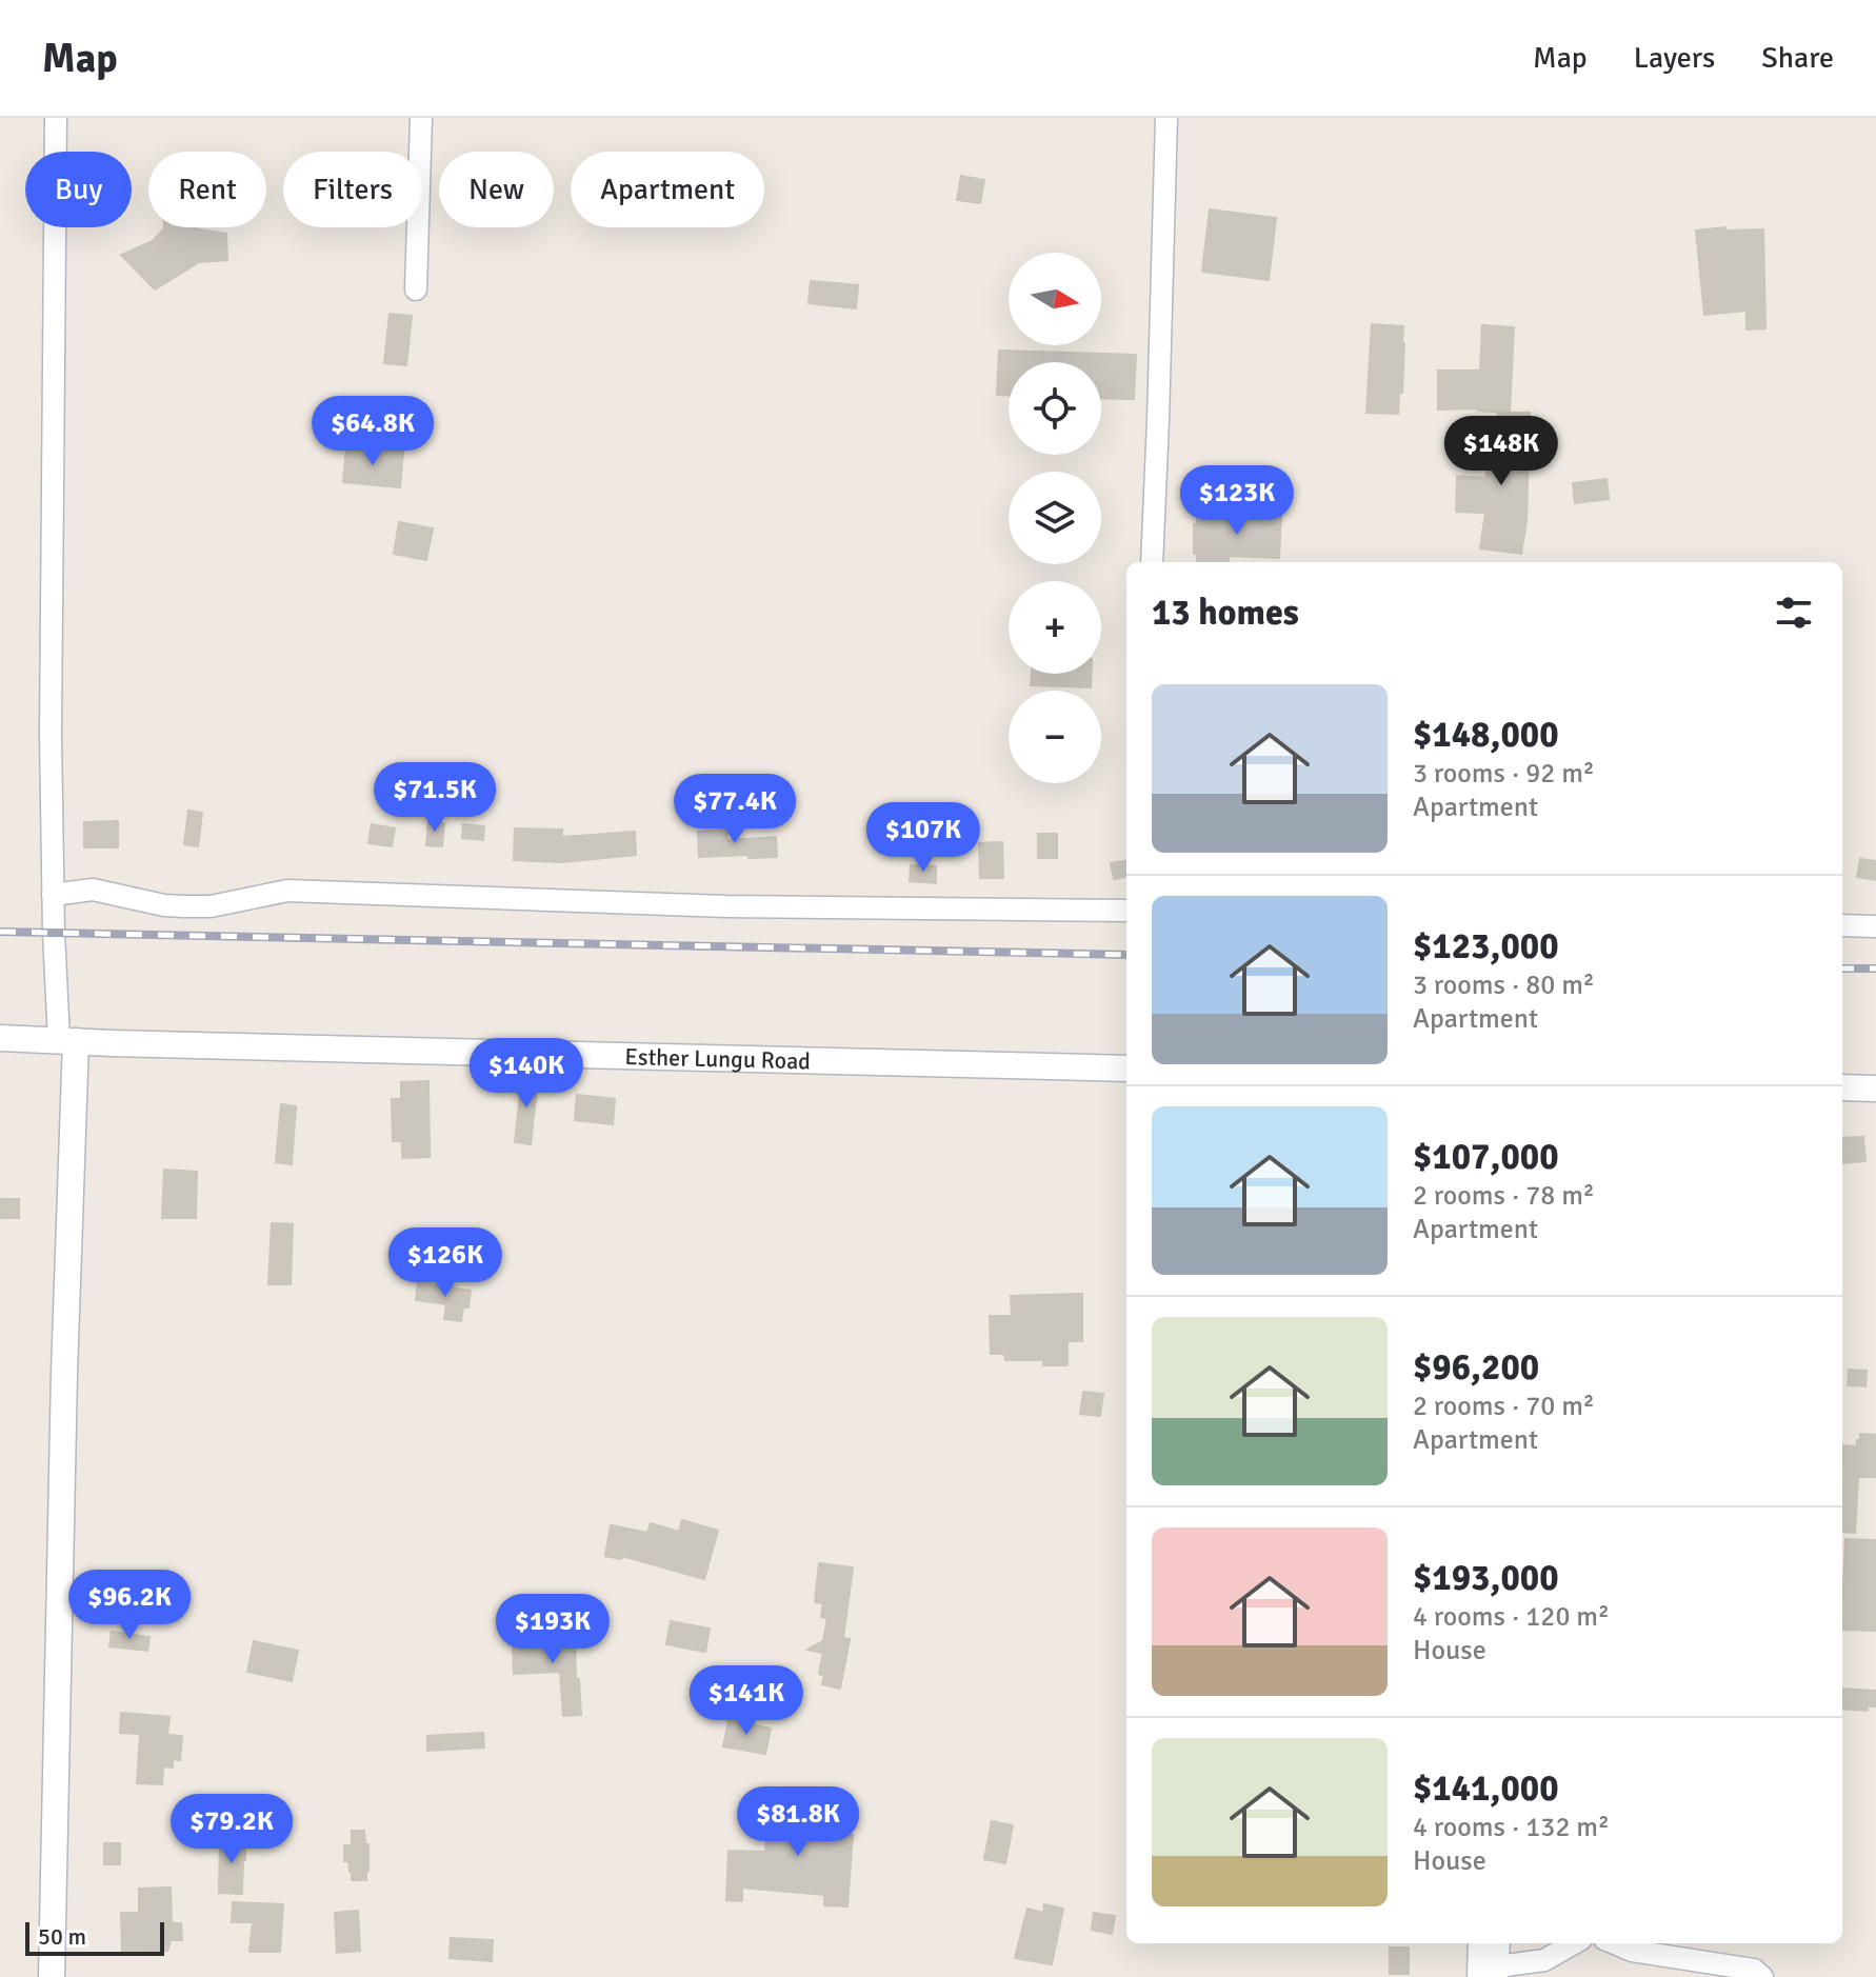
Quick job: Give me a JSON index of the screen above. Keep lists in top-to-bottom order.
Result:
{
  "streets": {
    "street": ["Esther Lungu Road"]
  },
  "scale_bar": "50 m",
  "north": "right",
  "page": {
    "header": "Map",
    "nav": ["Map", "Layers", "Share"],
    "chip": [
      "Buy",
      "Rent",
      "Filters",
      "New",
      "Apartment"
    ],
    "map_buttons": ["+", "−"],
    "price": [
      "$64.8K",
      "$148K",
      "$123K",
      "$71.5K",
      "$77.4K",
      "$107K",
      "$140K",
      "$126K",
      "$96.2K",
      "$193K",
      "$141K",
      "$81.8K",
      "$79.2K"
    ],
    "heading": "13 homes",
    "list": [
      {
        "name": "$148,000",
        "note": "3 rooms · 92 m² · Apartment"
      },
      {
        "name": "$123,000",
        "note": "3 rooms · 80 m² · Apartment"
      },
      {
        "name": "$107,000",
        "note": "2 rooms · 78 m² · Apartment"
      },
      {
        "name": "$96,200",
        "note": "2 rooms · 70 m² · Apartment"
      },
      {
        "name": "$193,000",
        "note": "4 rooms · 120 m² · House"
      },
      {
        "name": "$141,000",
        "note": "4 rooms · 132 m² · House"
      }
    ],
    "scale": "50 m"
  }
}
